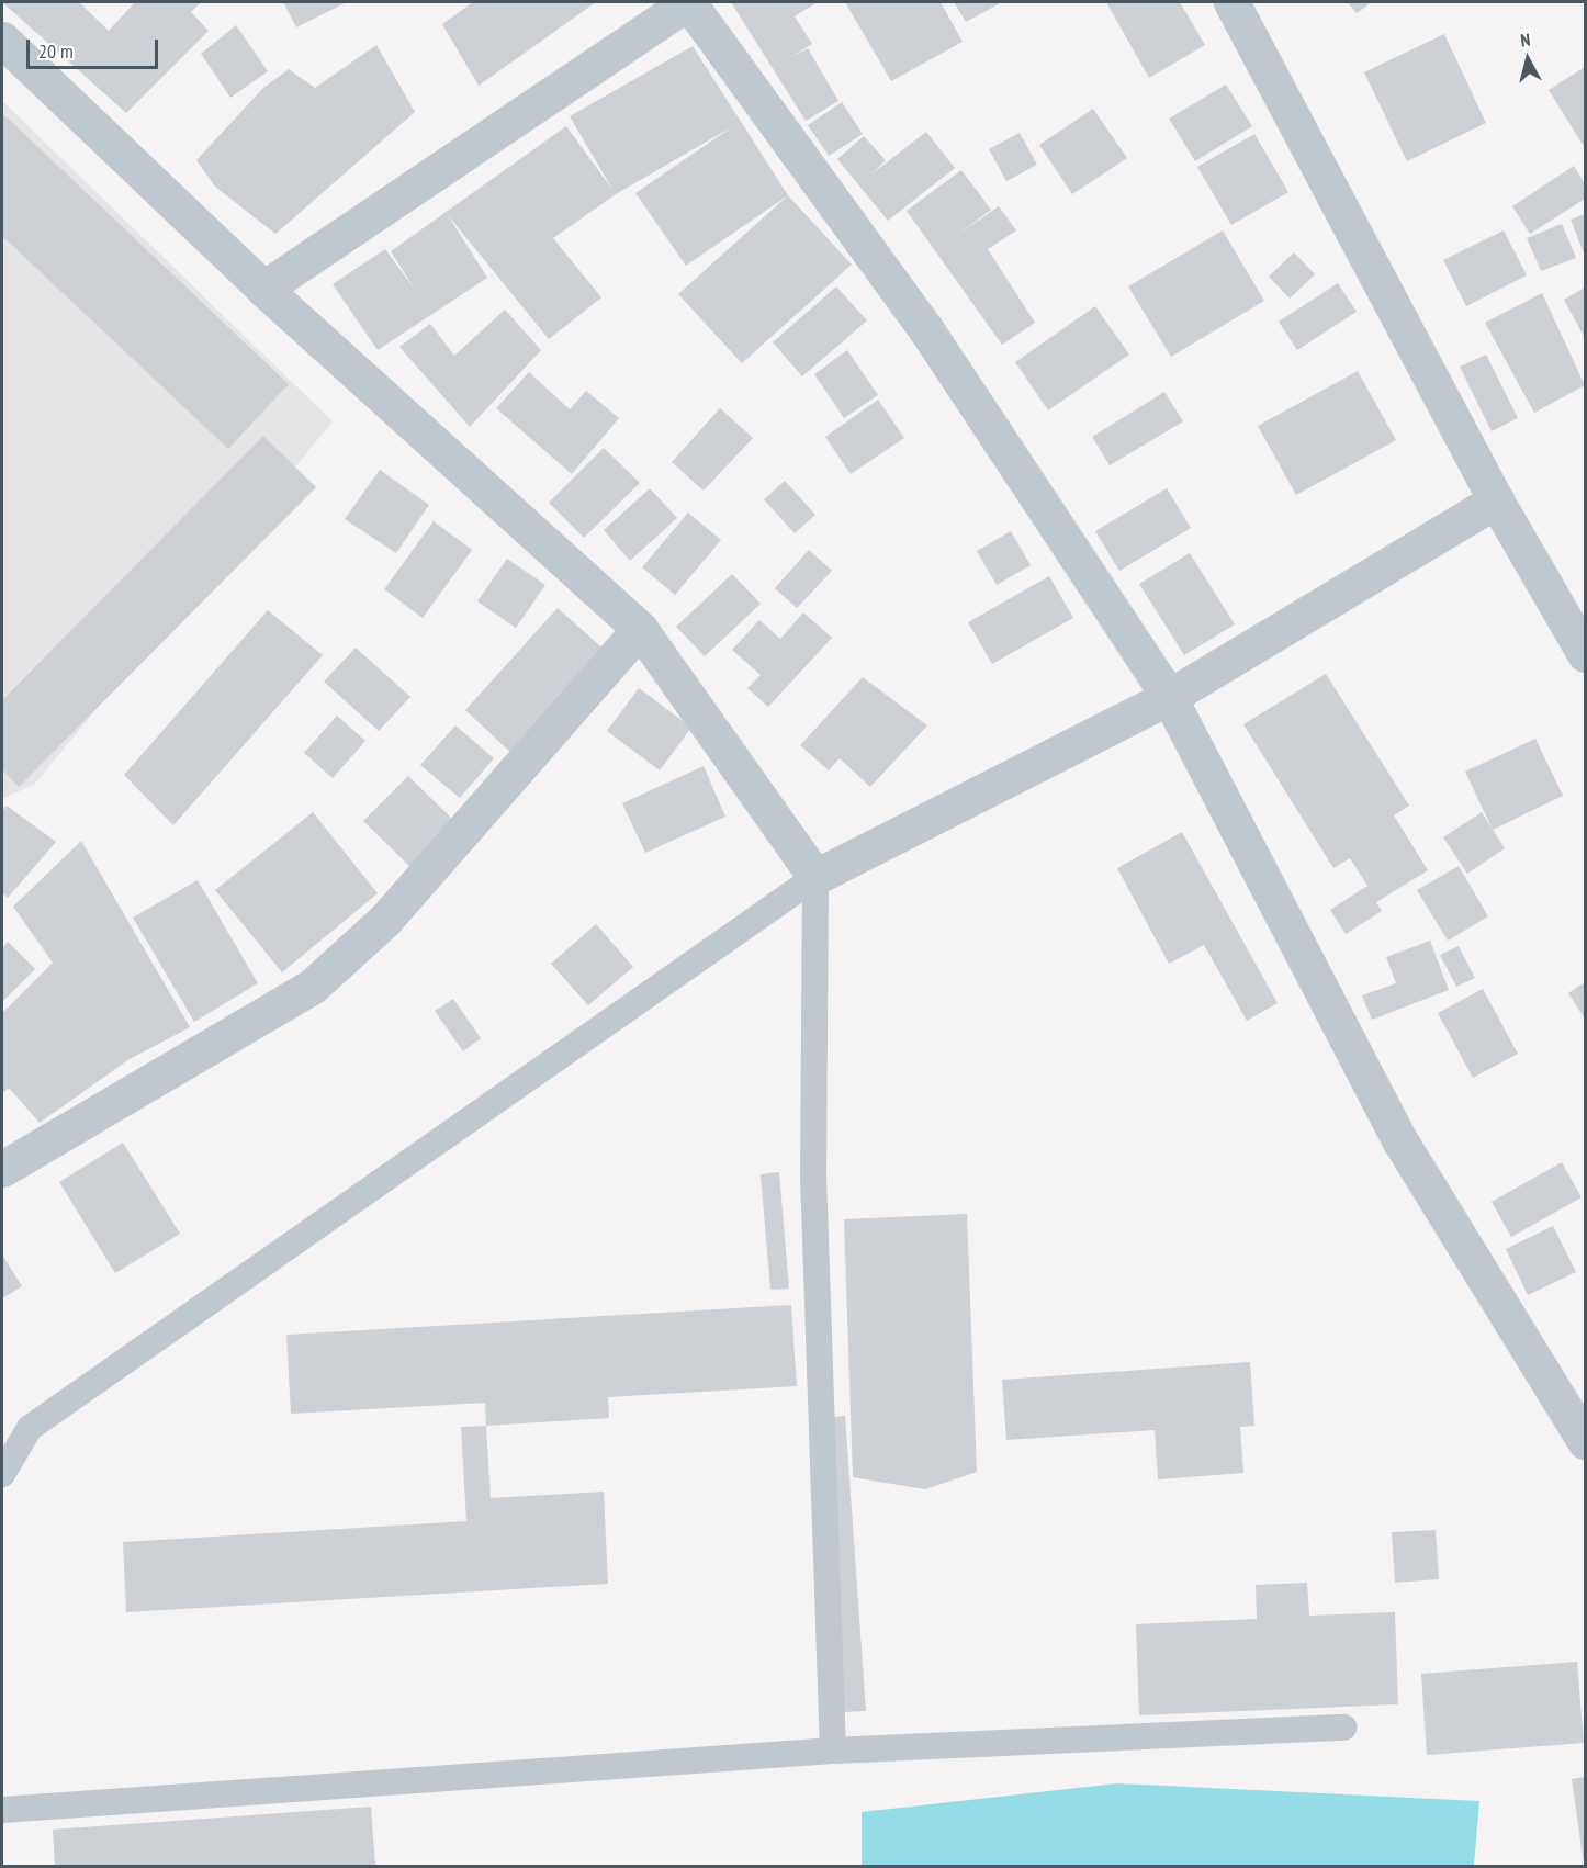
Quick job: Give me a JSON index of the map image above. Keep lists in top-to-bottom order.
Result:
{
  "scale_bar": "20 m",
  "north": "top"
}
